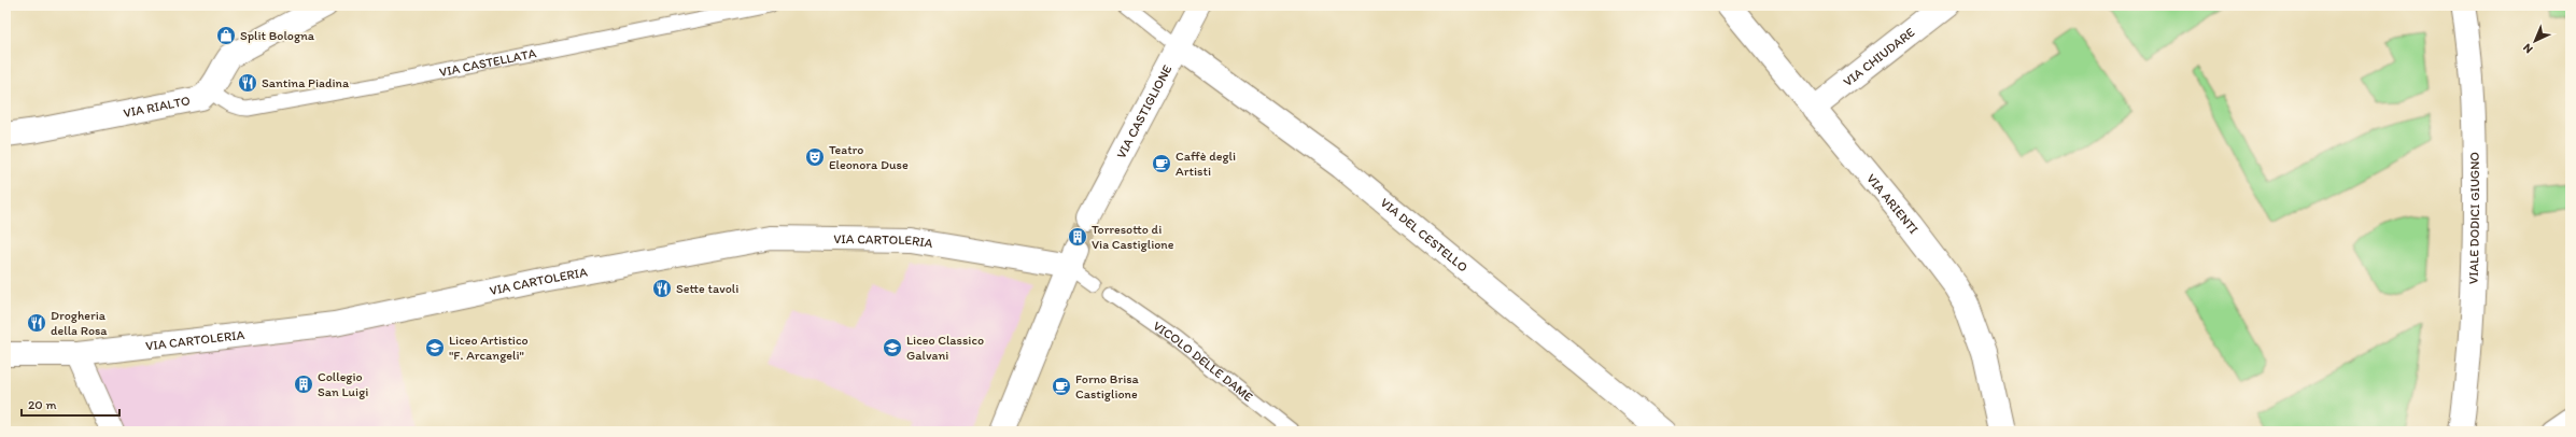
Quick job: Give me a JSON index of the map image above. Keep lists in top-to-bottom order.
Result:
{
  "streets": {
    "street": [
      "VIA CHIUDARE",
      "VIA RIALTO",
      "VIA CASTIGLIONE",
      "VIA ARIENTI",
      "VIALE DODICI GIUGNO",
      "VIA DEL CESTELLO",
      "VIA CARTOLERIA"
    ],
    "lane": ["VIA CASTELLATA", "VICOLO DELLE DAME"]
  },
  "crossings": [
    ["VIA CHIUDARE", "VIA ARIENTI"],
    ["VIA CASTELLATA", "VIA RIALTO"],
    ["VIA CASTIGLIONE", "VIA DEL CESTELLO"]
  ],
  "places": {
    "shop": ["Split Bologna"],
    "restaurant": ["Santina Piadina", "Sette tavoli", "Drogheria della Rosa"],
    "theatre": ["Teatro Eleonora Duse"],
    "cafe": ["Caffè degli Artisti", "Forno Brisa Castiglione"],
    "building": ["Torresotto di Via Castiglione", "Collegio San Luigi"],
    "school or university": ["Liceo Artistico \"F. Arcangeli\"", "Liceo Classico Galvani"]
  },
  "scale_bar": "20 m",
  "north": "bottom left"
}
